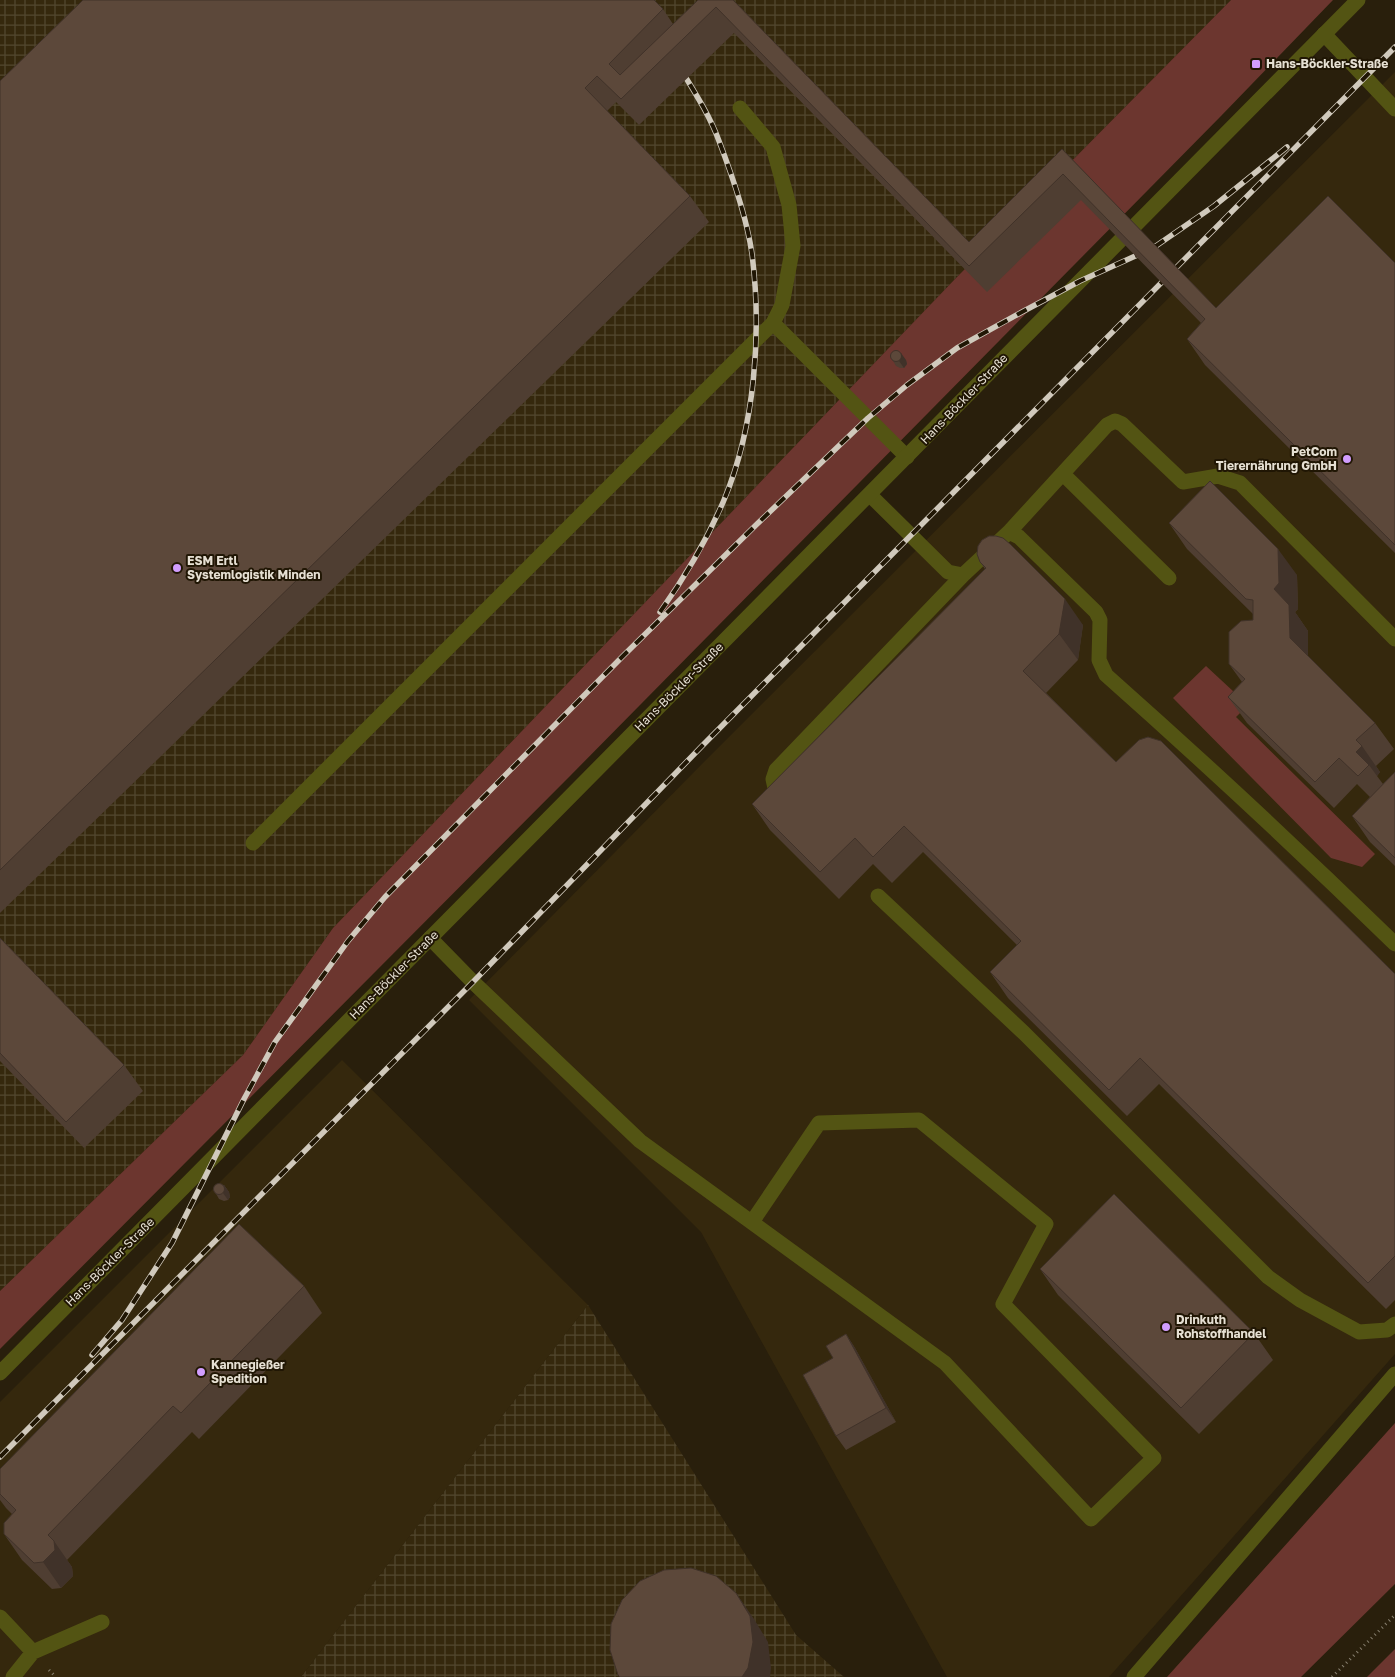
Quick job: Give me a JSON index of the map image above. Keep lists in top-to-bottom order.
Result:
{
  "streets": {
    "street": ["Hans-Böckler-Straße"]
  },
  "places": {
    "transit": ["Hans-Böckler-Straße"],
    "other": [
      "PetCom Tierernährung GmbH",
      "ESM Ertl Systemlogistik Minden",
      "Drinkuth Rohstoffhandel",
      "Kannegießer Spedition"
    ]
  }
}
